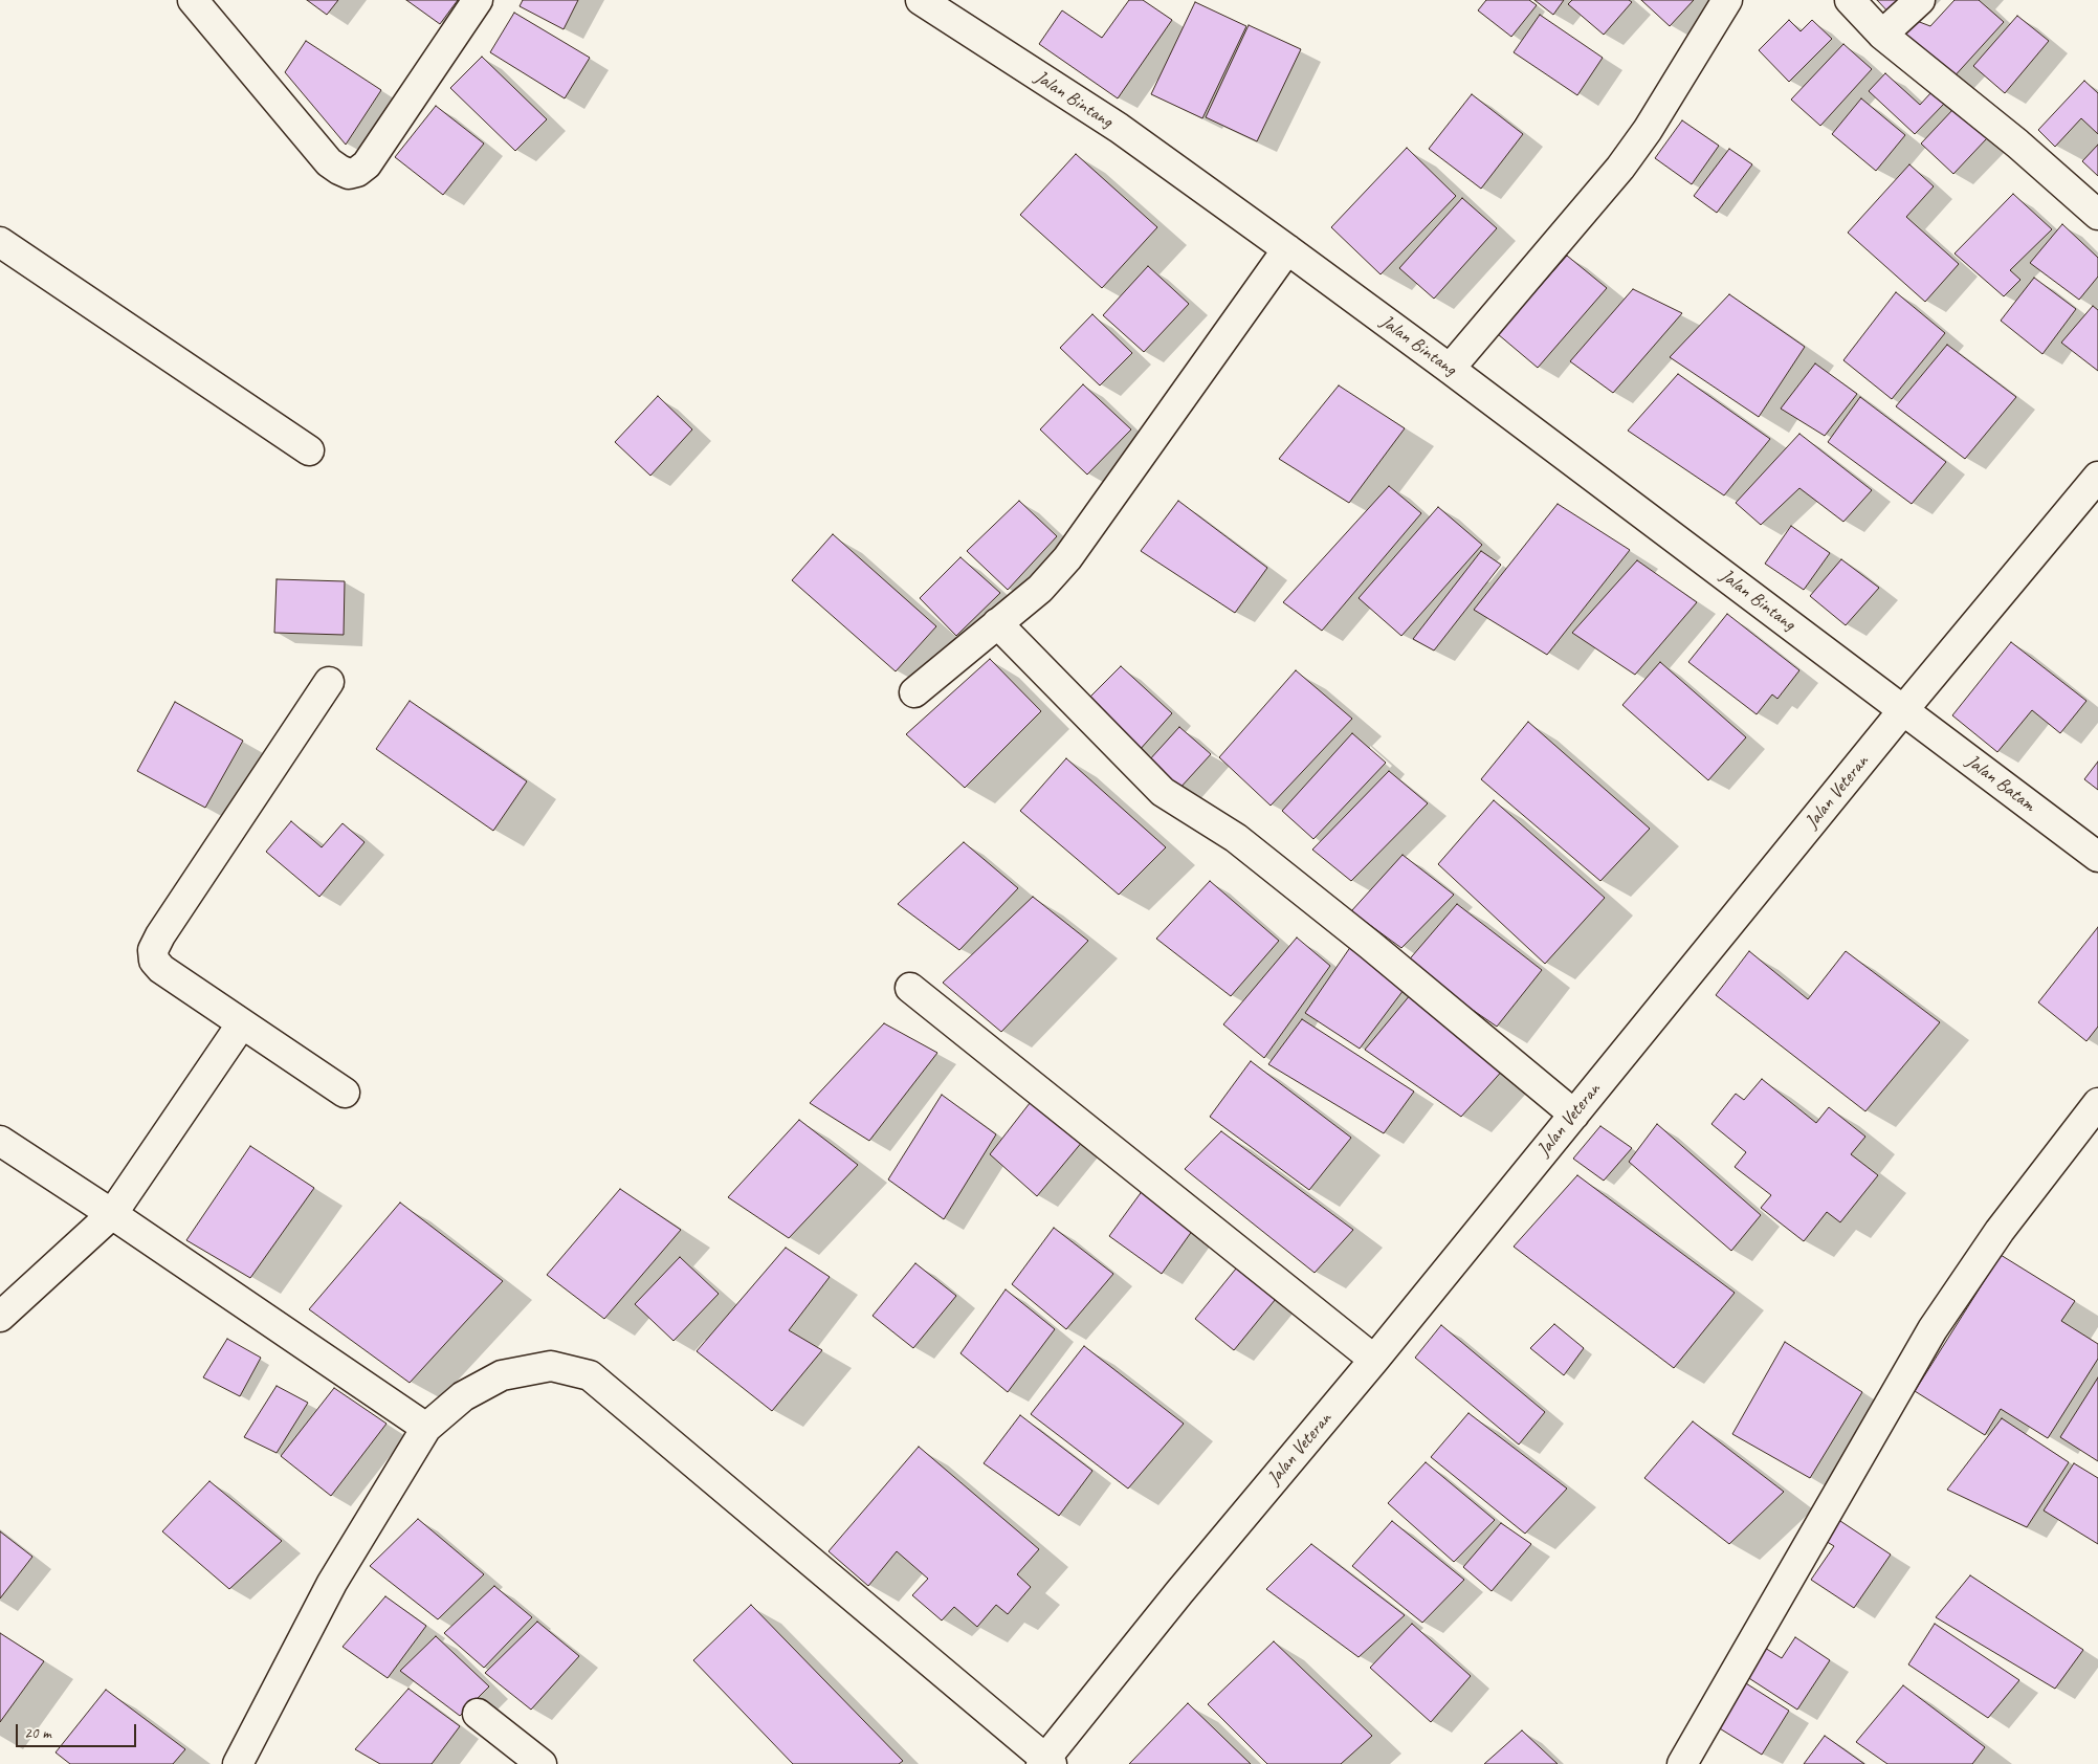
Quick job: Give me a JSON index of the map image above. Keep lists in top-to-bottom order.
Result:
{
  "streets": {
    "street": ["Jalan Bintang", "Jalan Batam", "Jalan Veteran"]
  },
  "crossings": [
    ["Jalan Bintang", "Jalan Batam"],
    ["Jalan Bintang", "Jalan Veteran"],
    ["Jalan Batam", "Jalan Veteran"]
  ],
  "scale_bar": "20 m"
}
